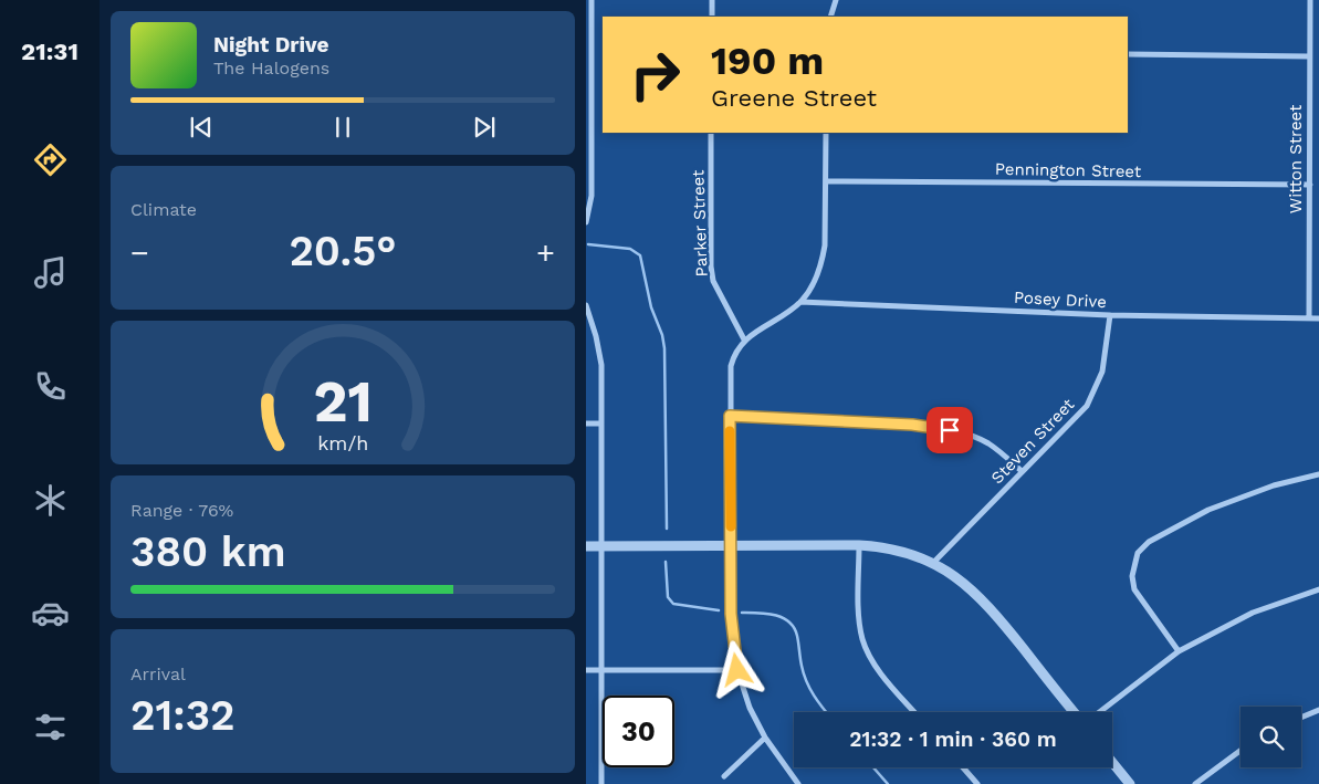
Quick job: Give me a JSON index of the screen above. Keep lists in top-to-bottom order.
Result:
{
  "streets": {
    "street": [
      "Witton Street",
      "Pennington Street",
      "Parker Street",
      "Posey Drive",
      "Steven Street"
    ]
  },
  "crossings": [
    ["Witton Street", "Pennington Street"],
    ["Witton Street", "Posey Drive"],
    ["Posey Drive", "Steven Street"]
  ],
  "page": {
    "tabs": "21:31",
    "turn": ["190 m", "Greene Street"],
    "song": ["Night Drive", "The Halogens"],
    "tile": [
      "Climate",
      ["Range · 76%", "380 km"],
      ["Arrival", "21:32"]
    ],
    "heat": ["−", "20.5°", "+"],
    "limit": "30",
    "trip": "21:32 · 1 min · 360 m",
    "gauge": ["21", "km/h"]
  }
}
